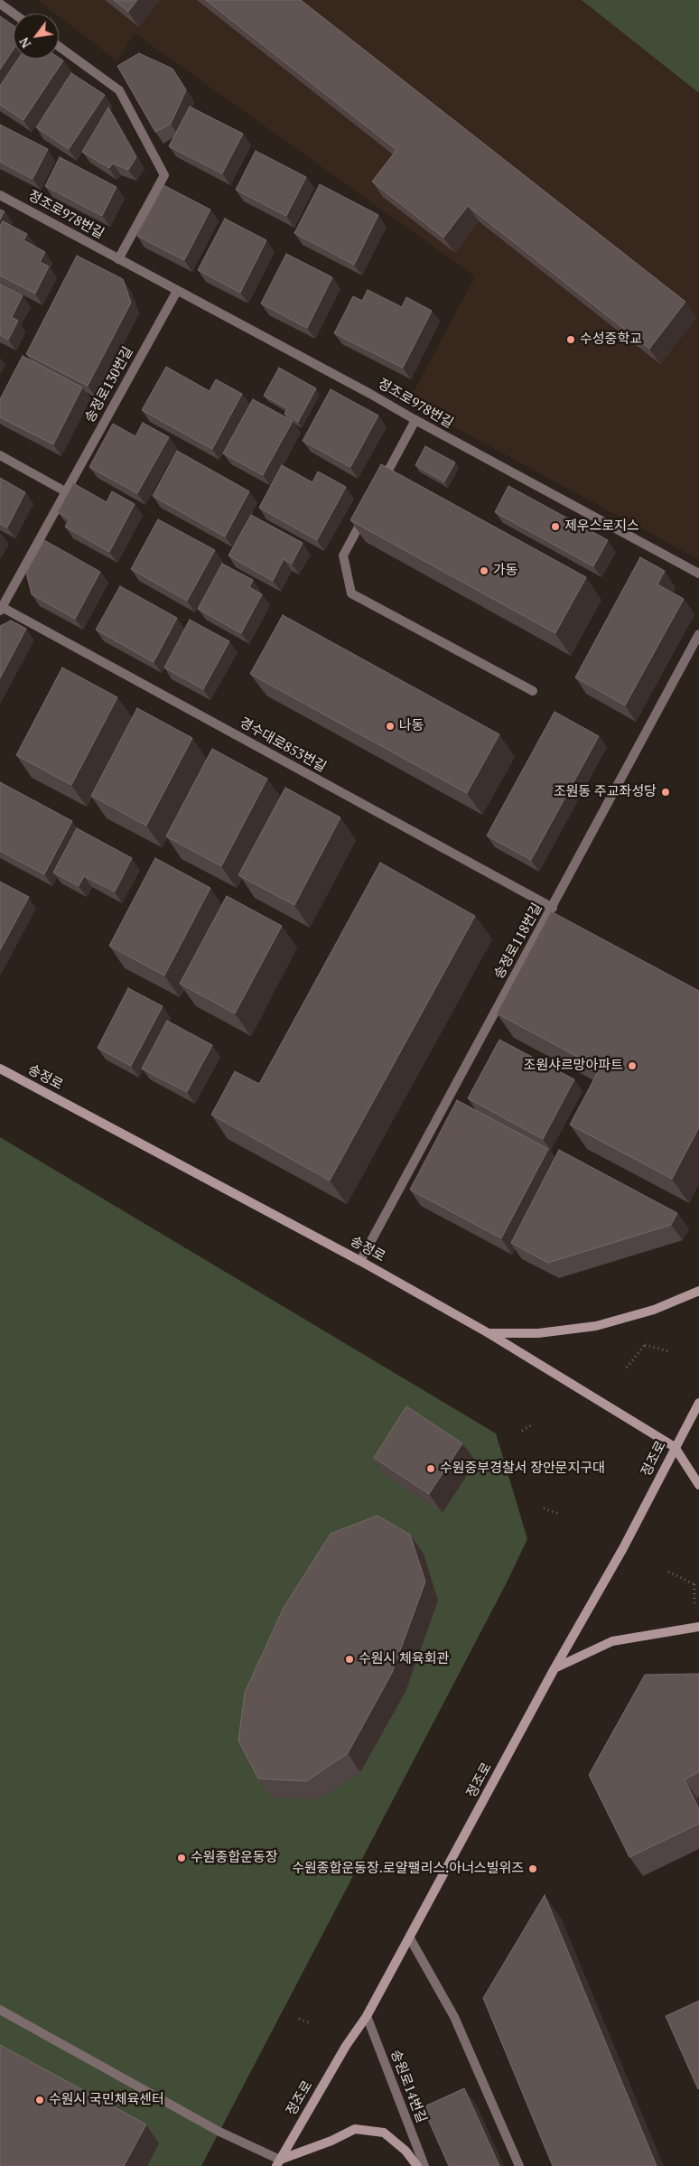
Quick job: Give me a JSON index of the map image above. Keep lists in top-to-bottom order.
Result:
{
  "streets": {
    "street": [
      "정조로978번길",
      "송정로130번길",
      "경수대로853번길",
      "송정로118번길",
      "송정로",
      "정조로",
      "송원로14번길"
    ]
  },
  "crossings": [
    ["정조로978번길", "송정로130번길"],
    ["송정로130번길", "경수대로853번길"],
    ["경수대로853번길", "송정로118번길"],
    ["송정로118번길", "송정로"],
    ["송정로", "정조로"],
    ["정조로", "송원로14번길"]
  ],
  "places": [
    "수성중학교",
    "제우스로지스",
    "가동",
    "나동",
    "조원동 주교좌성당",
    "조원샤르망아파트",
    "수원중부경찰서 장안문지구대",
    "수원시 체육회관",
    "수원종합운동장",
    "수원종합운동장.로얄팰리스.아너스빌위즈",
    "수원시 국민체육센터"
  ],
  "north": "bottom left"
}
